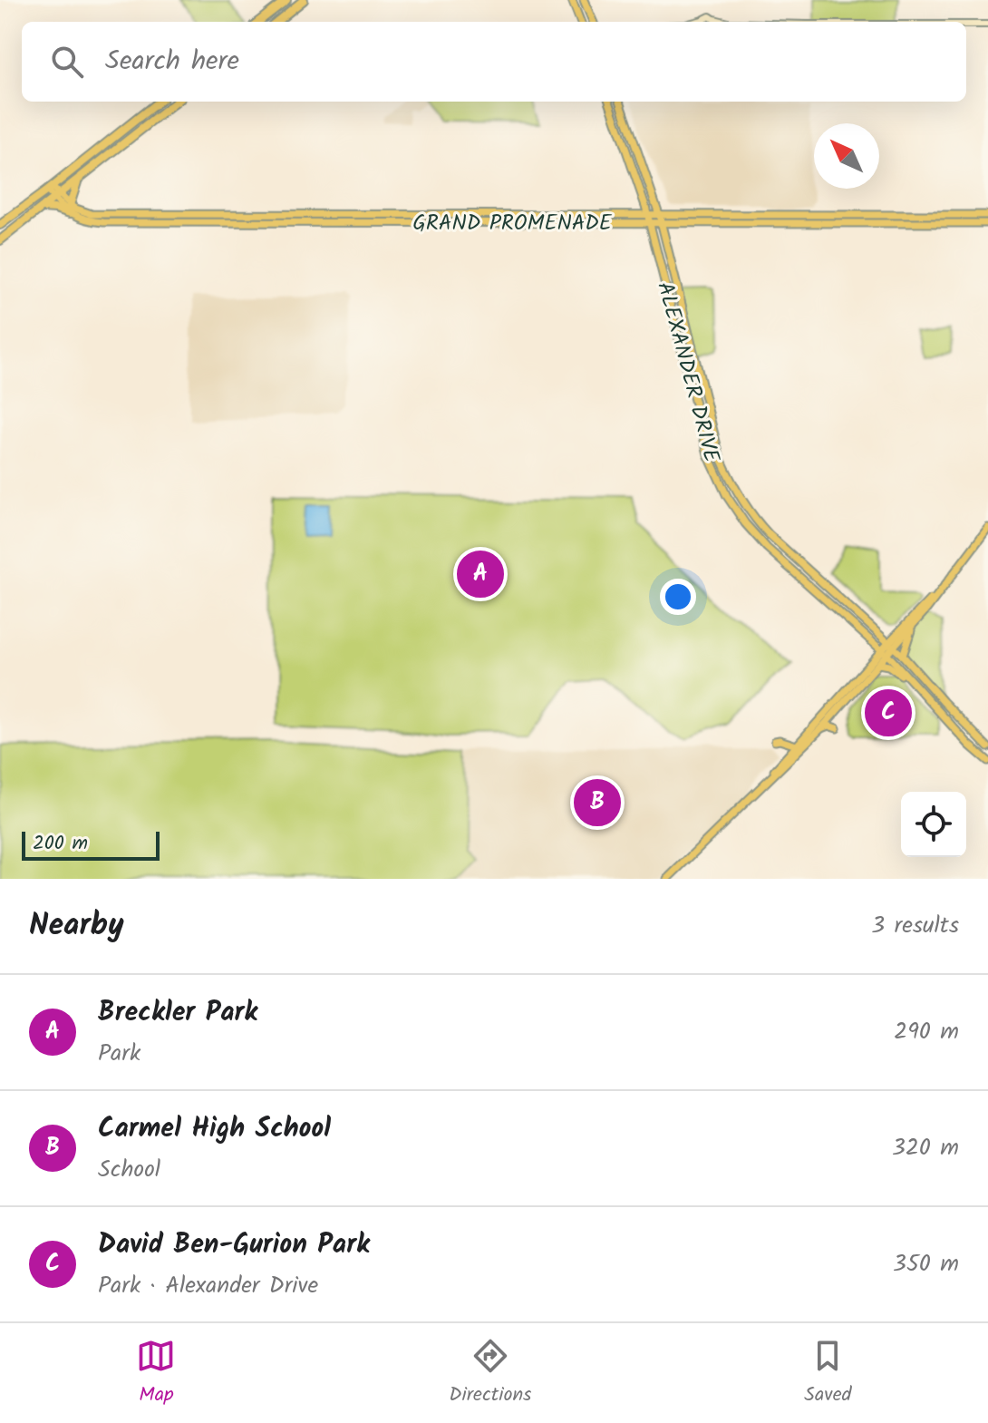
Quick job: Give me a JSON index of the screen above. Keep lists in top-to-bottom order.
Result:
{
  "streets": {
    "main road": ["GRAND PROMENADE", "ALEXANDER DRIVE"]
  },
  "crossings": [
    ["GRAND PROMENADE", "ALEXANDER DRIVE"]
  ],
  "scale_bar": "200 m",
  "north": "top left",
  "page": {
    "search": "Search here",
    "pins": ["A", "C", "B"],
    "scale": "200 m",
    "heading": ["Nearby", "3 results"],
    "list": [
      {
        "mark": "A",
        "name": "Breckler Park",
        "note": "Park",
        "value": "290 m"
      },
      {
        "mark": "B",
        "name": "Carmel High School",
        "note": "School",
        "value": "320 m"
      },
      {
        "mark": "C",
        "name": "David Ben-Gurion Park",
        "note": "Park · Alexander Drive",
        "value": "350 m"
      }
    ],
    "nav": ["Map", "Directions", "Saved"]
  }
}
